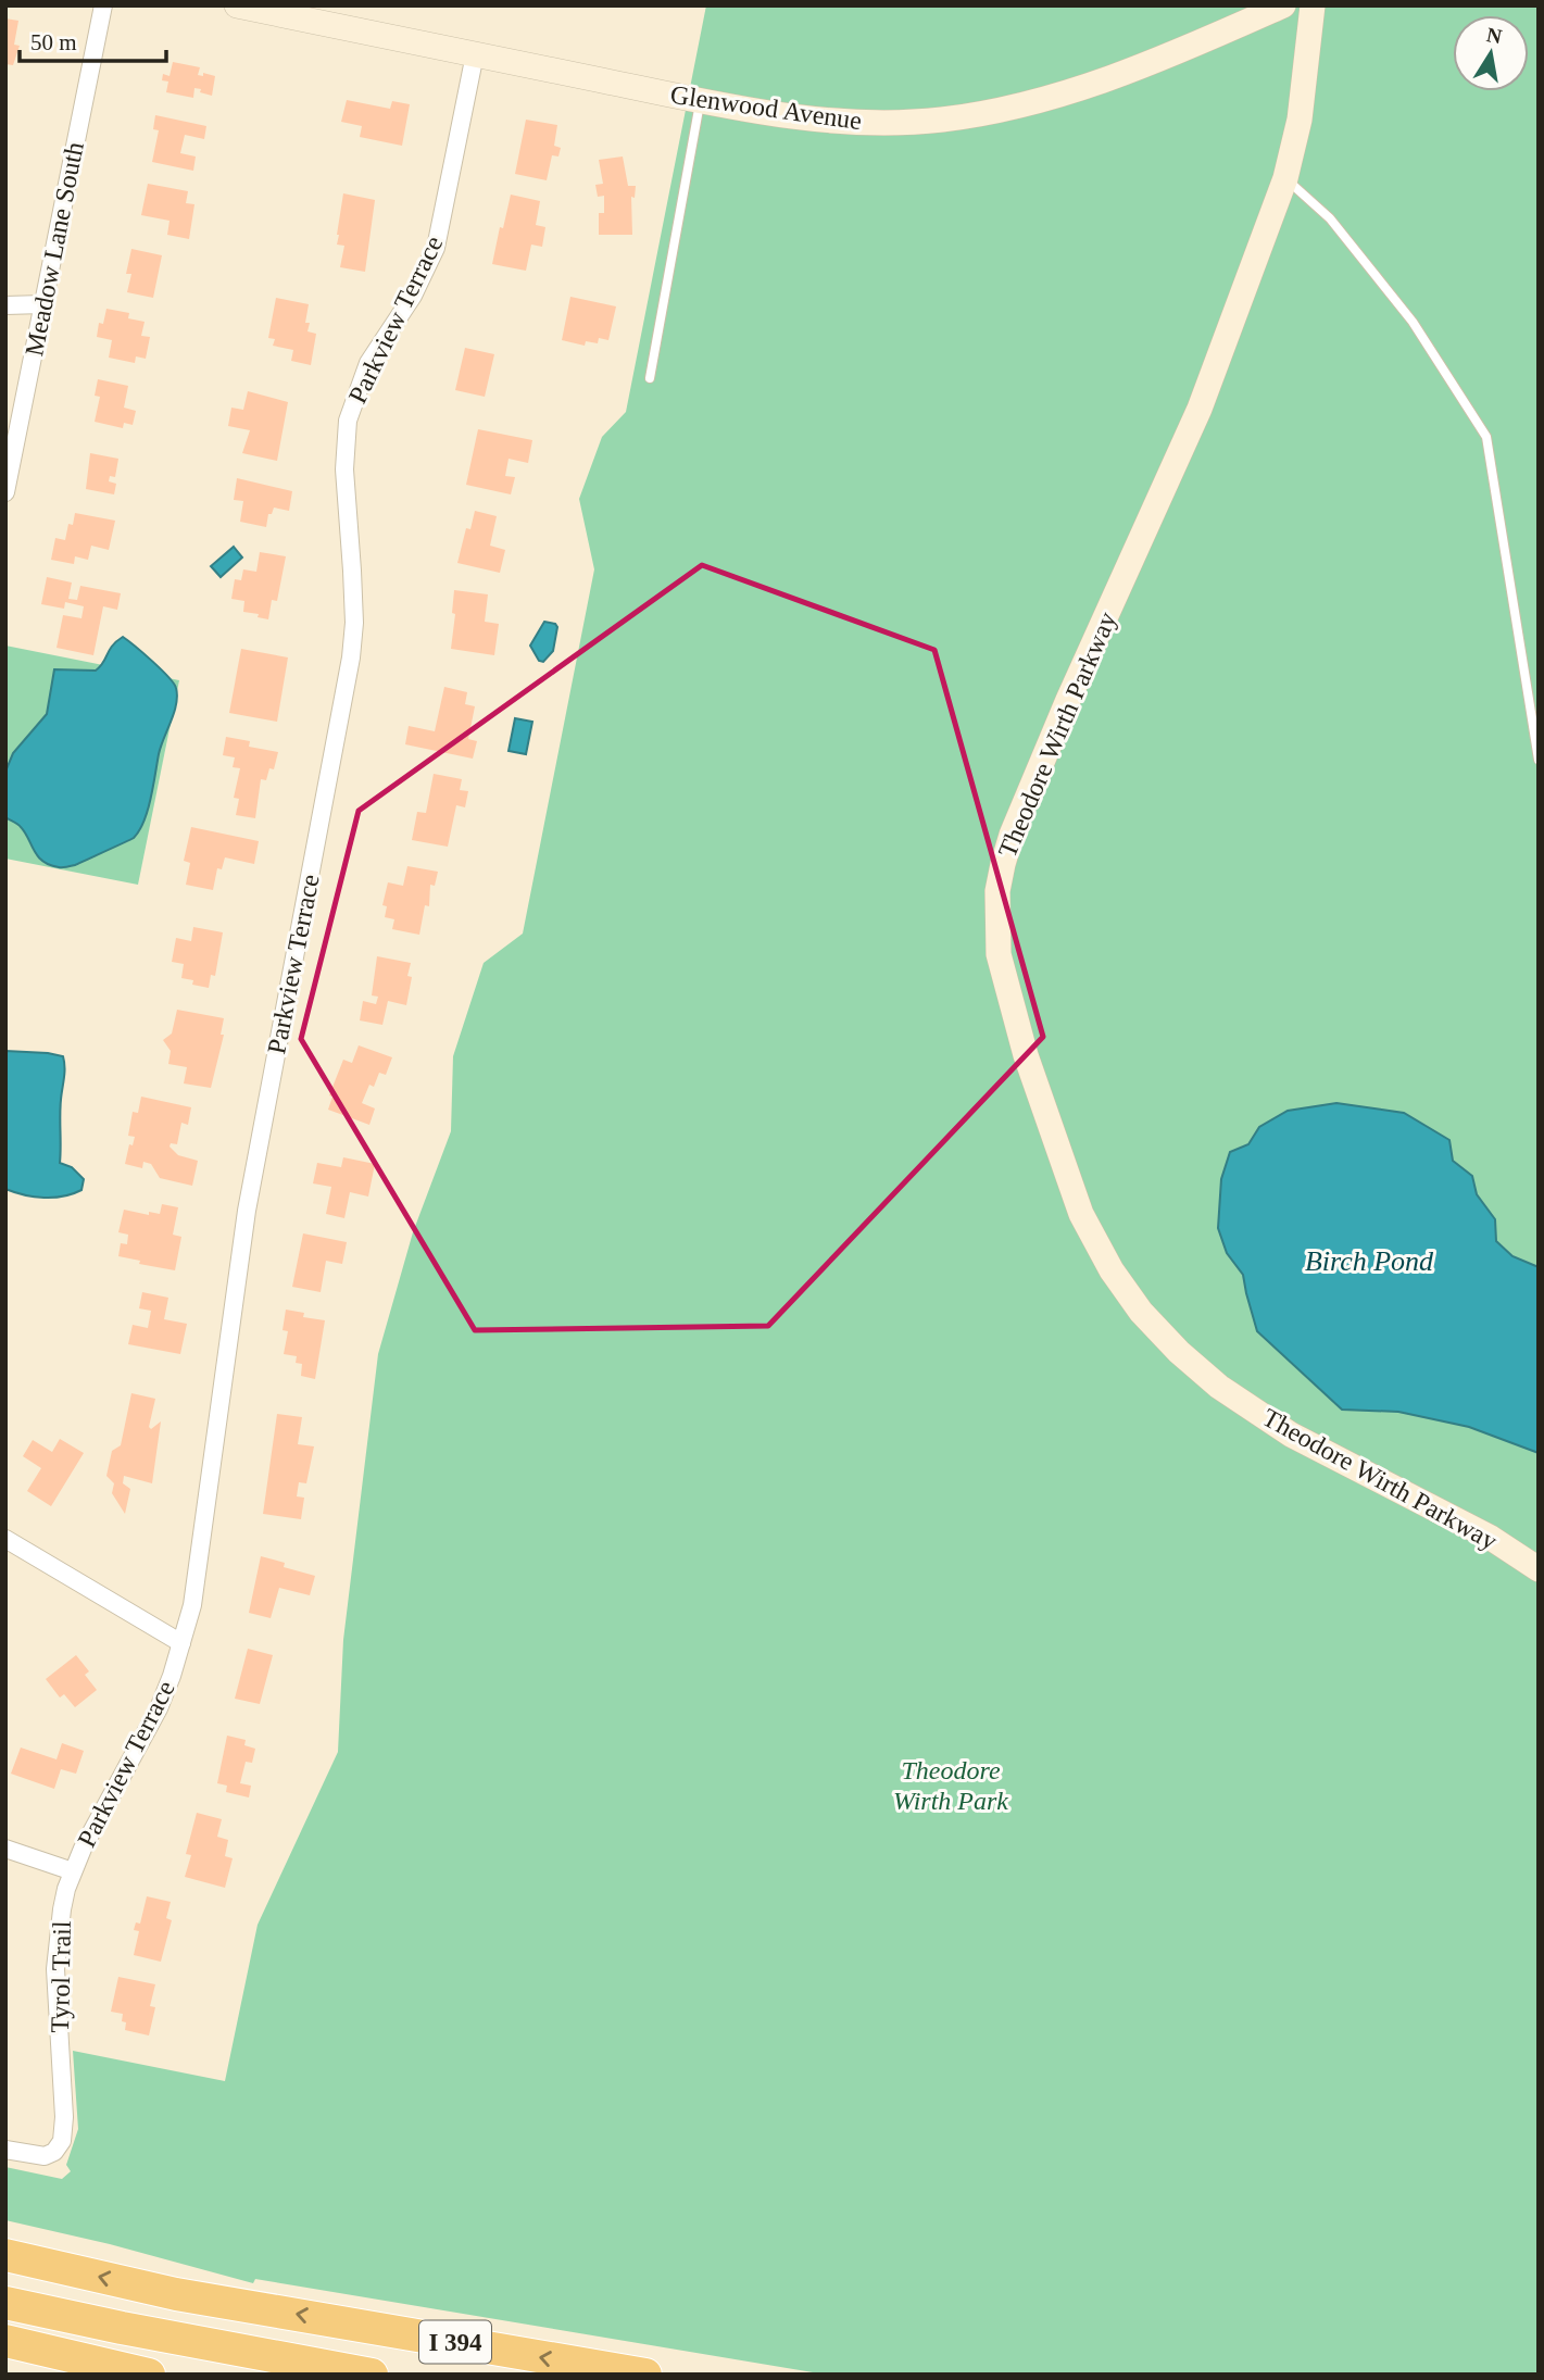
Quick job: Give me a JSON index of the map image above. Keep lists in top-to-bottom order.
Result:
{
  "streets": {
    "highway": ["I 394"],
    "street": [
      "Glenwood Avenue",
      "Meadow Lane South",
      "Parkview Terrace",
      "Theodore Wirth Parkway",
      "Tyrol Trail"
    ]
  },
  "crossings": [
    ["Glenwood Avenue", "Parkview Terrace"],
    ["Parkview Terrace", "Tyrol Trail"]
  ],
  "water": ["Birch Pond"],
  "parks": ["Theodore Wirth Park"],
  "scale_bar": "50 m",
  "north": "top"
}
